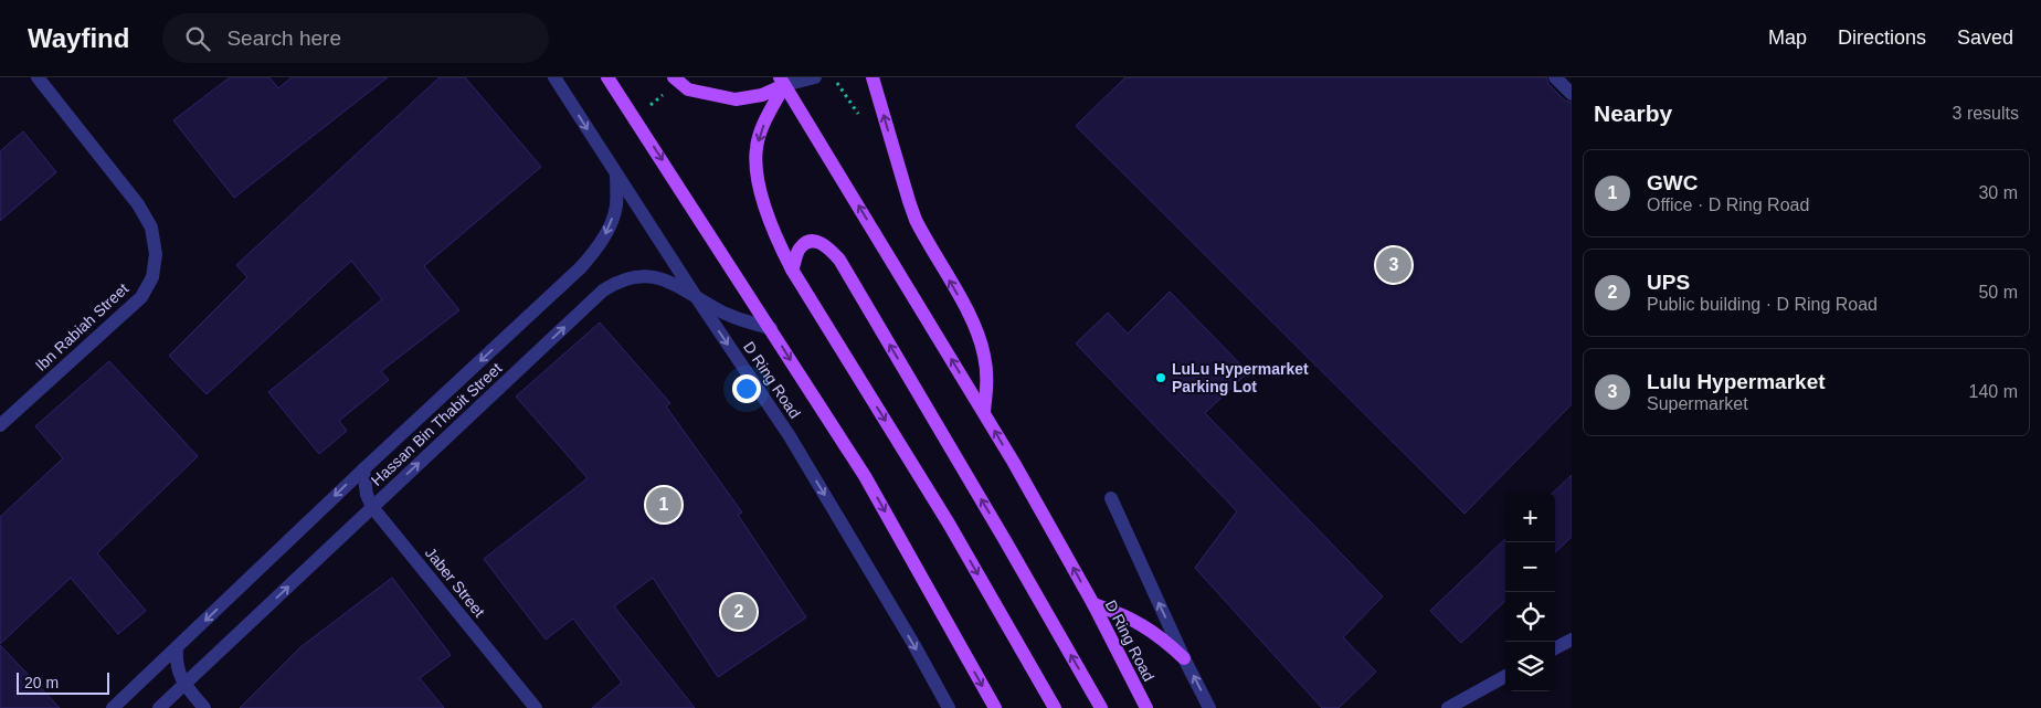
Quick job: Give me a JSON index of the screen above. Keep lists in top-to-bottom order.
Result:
{
  "streets": {
    "main road": ["D Ring Road"],
    "street": ["Ibn Rabiah Street", "Hassan Bin Thabit Street", "Jaber Street"]
  },
  "crossings": [
    ["D Ring Road", "Hassan Bin Thabit Street"],
    ["Hassan Bin Thabit Street", "Jaber Street"]
  ],
  "places": ["LuLu Hypermarket Parking Lot"],
  "scale_bar": "20 m",
  "page": {
    "header": "Wayfind",
    "search": "Search here",
    "nav": ["Map", "Directions", "Saved"],
    "heading": ["Nearby", "3 results"],
    "list": [
      {
        "mark": "1",
        "name": "GWC",
        "note": "Office · D Ring Road",
        "value": "30 m"
      },
      {
        "mark": "2",
        "name": "UPS",
        "note": "Public building · D Ring Road",
        "value": "50 m"
      },
      {
        "mark": "3",
        "name": "Lulu Hypermarket",
        "note": "Supermarket",
        "value": "140 m"
      }
    ],
    "pins": ["3", "1", "2"],
    "map_buttons": ["+", "−"],
    "scale": "20 m"
  }
}
